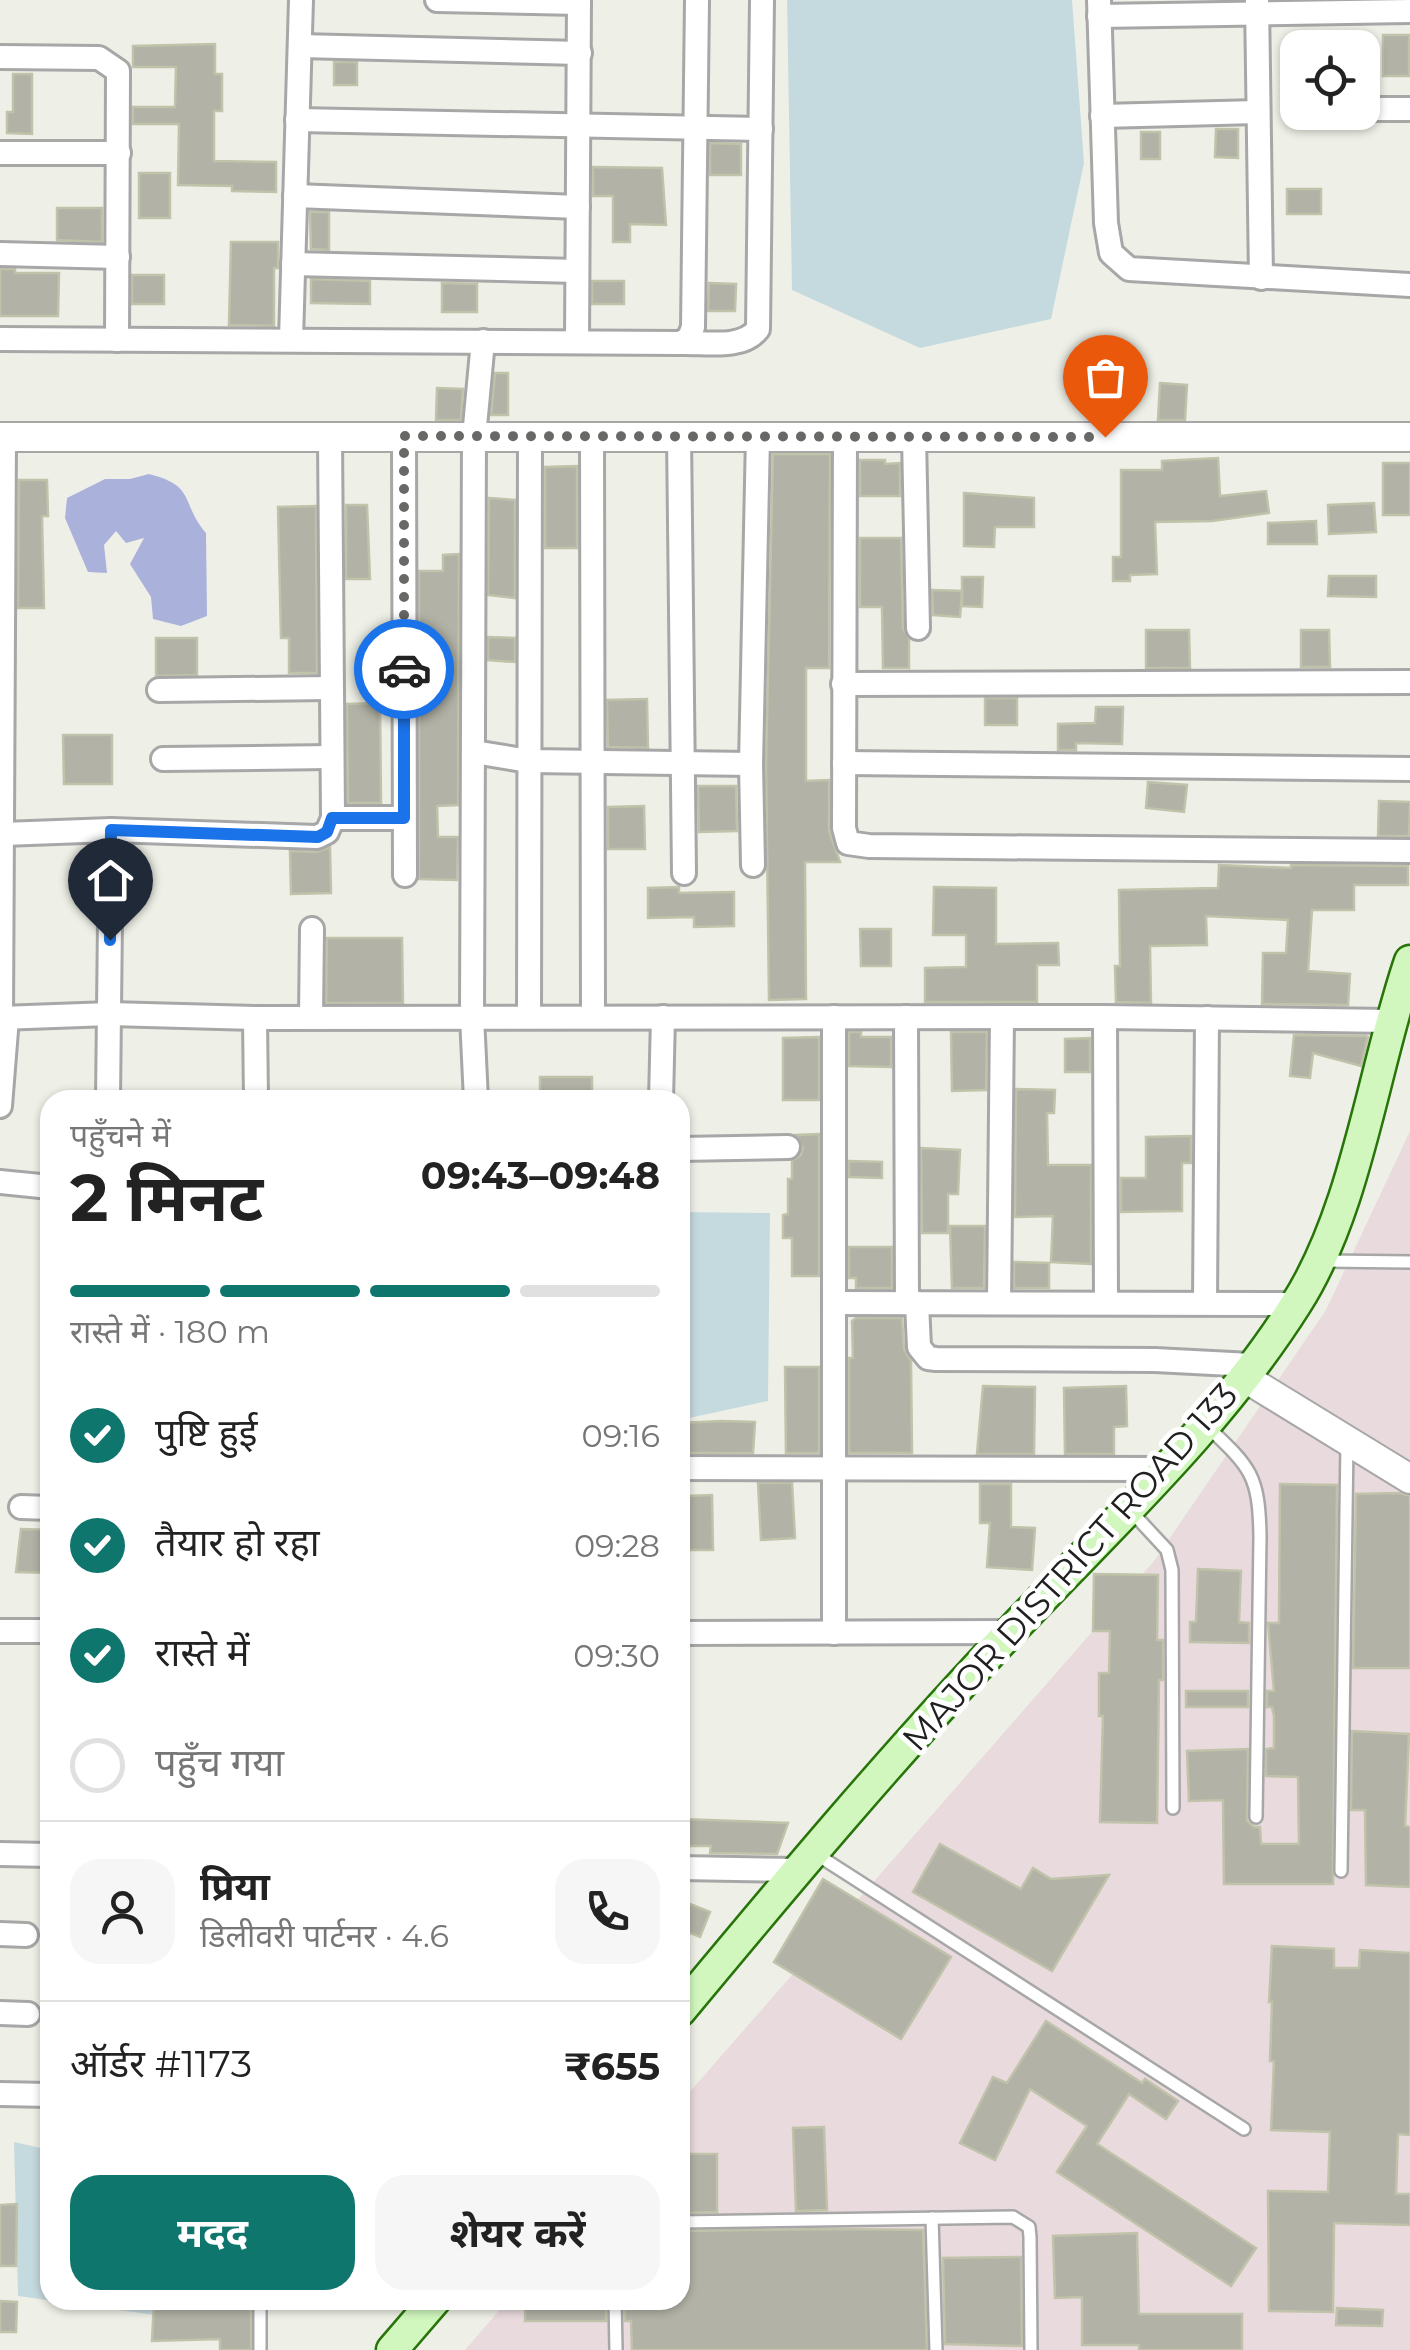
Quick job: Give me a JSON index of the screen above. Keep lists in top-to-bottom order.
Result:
{
  "streets": {
    "main road": ["MAJOR DISTRICT ROAD 133"]
  },
  "page": {
    "heading": ["2 मिनट", "पहुँचने में", "09:43–09:48"],
    "panel": [
      "प्रिया",
      "डिलीवरी पार्टनर · 4.6",
      "ऑर्डर #1173",
      "₹655"
    ],
    "bar": "रास्ते में · 180 m",
    "list": [
      ["पुष्टि हुई", "09:16"],
      ["तैयार हो रहा", "09:28"],
      ["रास्ते में", "09:30"],
      "पहुँच गया"
    ],
    "buttons": ["मदद", "शेयर करें"]
  }
}
